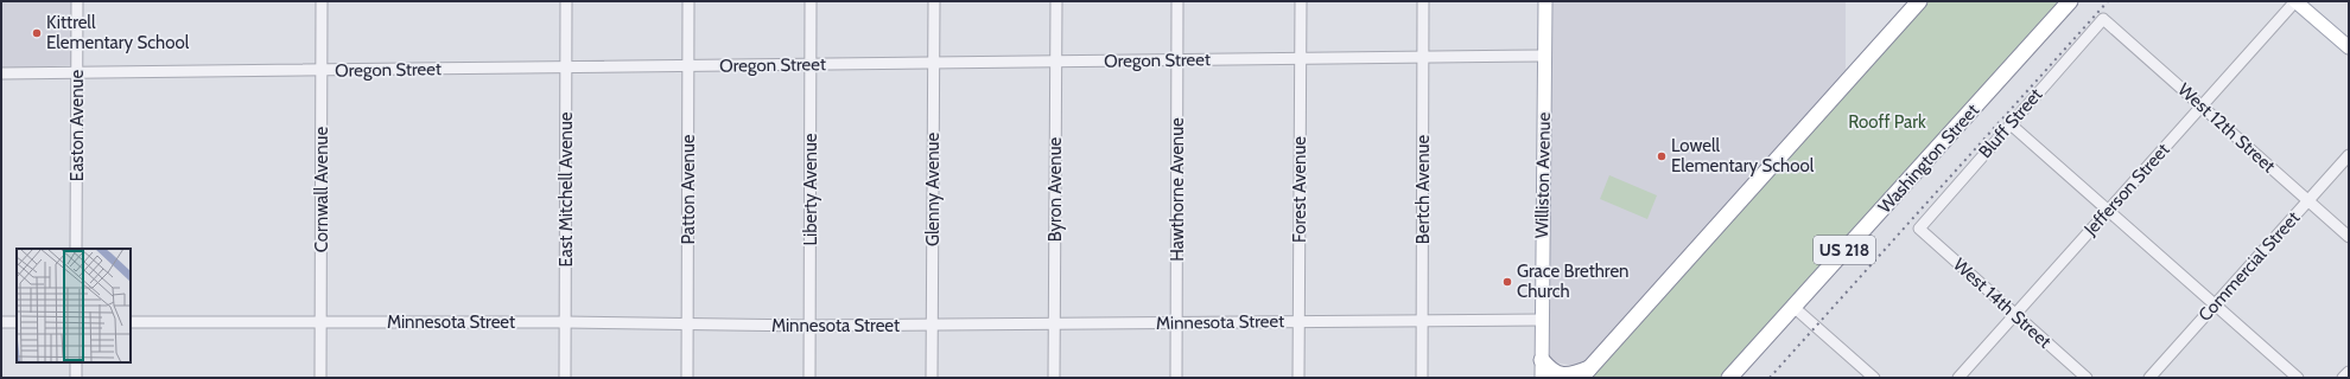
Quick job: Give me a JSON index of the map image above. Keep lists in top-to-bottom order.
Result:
{
  "streets": {
    "highway": ["Washington Street", "US 218"],
    "main road": ["Williston Avenue"],
    "street": [
      "Oregon Street",
      "Bluff Street",
      "Easton Avenue",
      "West 12th Street",
      "Cornwall Avenue",
      "East Mitchell Avenue",
      "Patton Avenue",
      "Liberty Avenue",
      "Glenny Avenue",
      "Byron Avenue",
      "Hawthorne Avenue",
      "Forest Avenue",
      "Bertch Avenue",
      "Jefferson Street",
      "Commercial Street",
      "West 14th Street",
      "Minnesota Street"
    ]
  },
  "crossings": [
    ["Oregon Street", "Easton Avenue"],
    ["Oregon Street", "Williston Avenue"],
    ["Oregon Street", "Cornwall Avenue"],
    ["Oregon Street", "East Mitchell Avenue"],
    ["Oregon Street", "Patton Avenue"],
    ["Oregon Street", "Liberty Avenue"],
    ["Oregon Street", "Glenny Avenue"],
    ["Oregon Street", "Byron Avenue"],
    ["Oregon Street", "Hawthorne Avenue"],
    ["Oregon Street", "Forest Avenue"],
    ["Oregon Street", "Bertch Avenue"],
    ["Bluff Street", "West 12th Street"],
    ["Bluff Street", "West 14th Street"],
    ["West 12th Street", "Jefferson Street"],
    ["West 12th Street", "Commercial Street"],
    ["Williston Avenue", "Minnesota Street"],
    ["Cornwall Avenue", "Minnesota Street"],
    ["East Mitchell Avenue", "Minnesota Street"],
    ["Patton Avenue", "Minnesota Street"],
    ["Liberty Avenue", "Minnesota Street"],
    ["Glenny Avenue", "Minnesota Street"],
    ["Byron Avenue", "Minnesota Street"],
    ["Hawthorne Avenue", "Minnesota Street"],
    ["Forest Avenue", "Minnesota Street"],
    ["Bertch Avenue", "Minnesota Street"],
    ["Jefferson Street", "West 14th Street"]
  ],
  "parks": ["Rooff Park"],
  "places": ["Kittrell Elementary School", "Lowell Elementary School", "Grace Brethren Church"]
}
